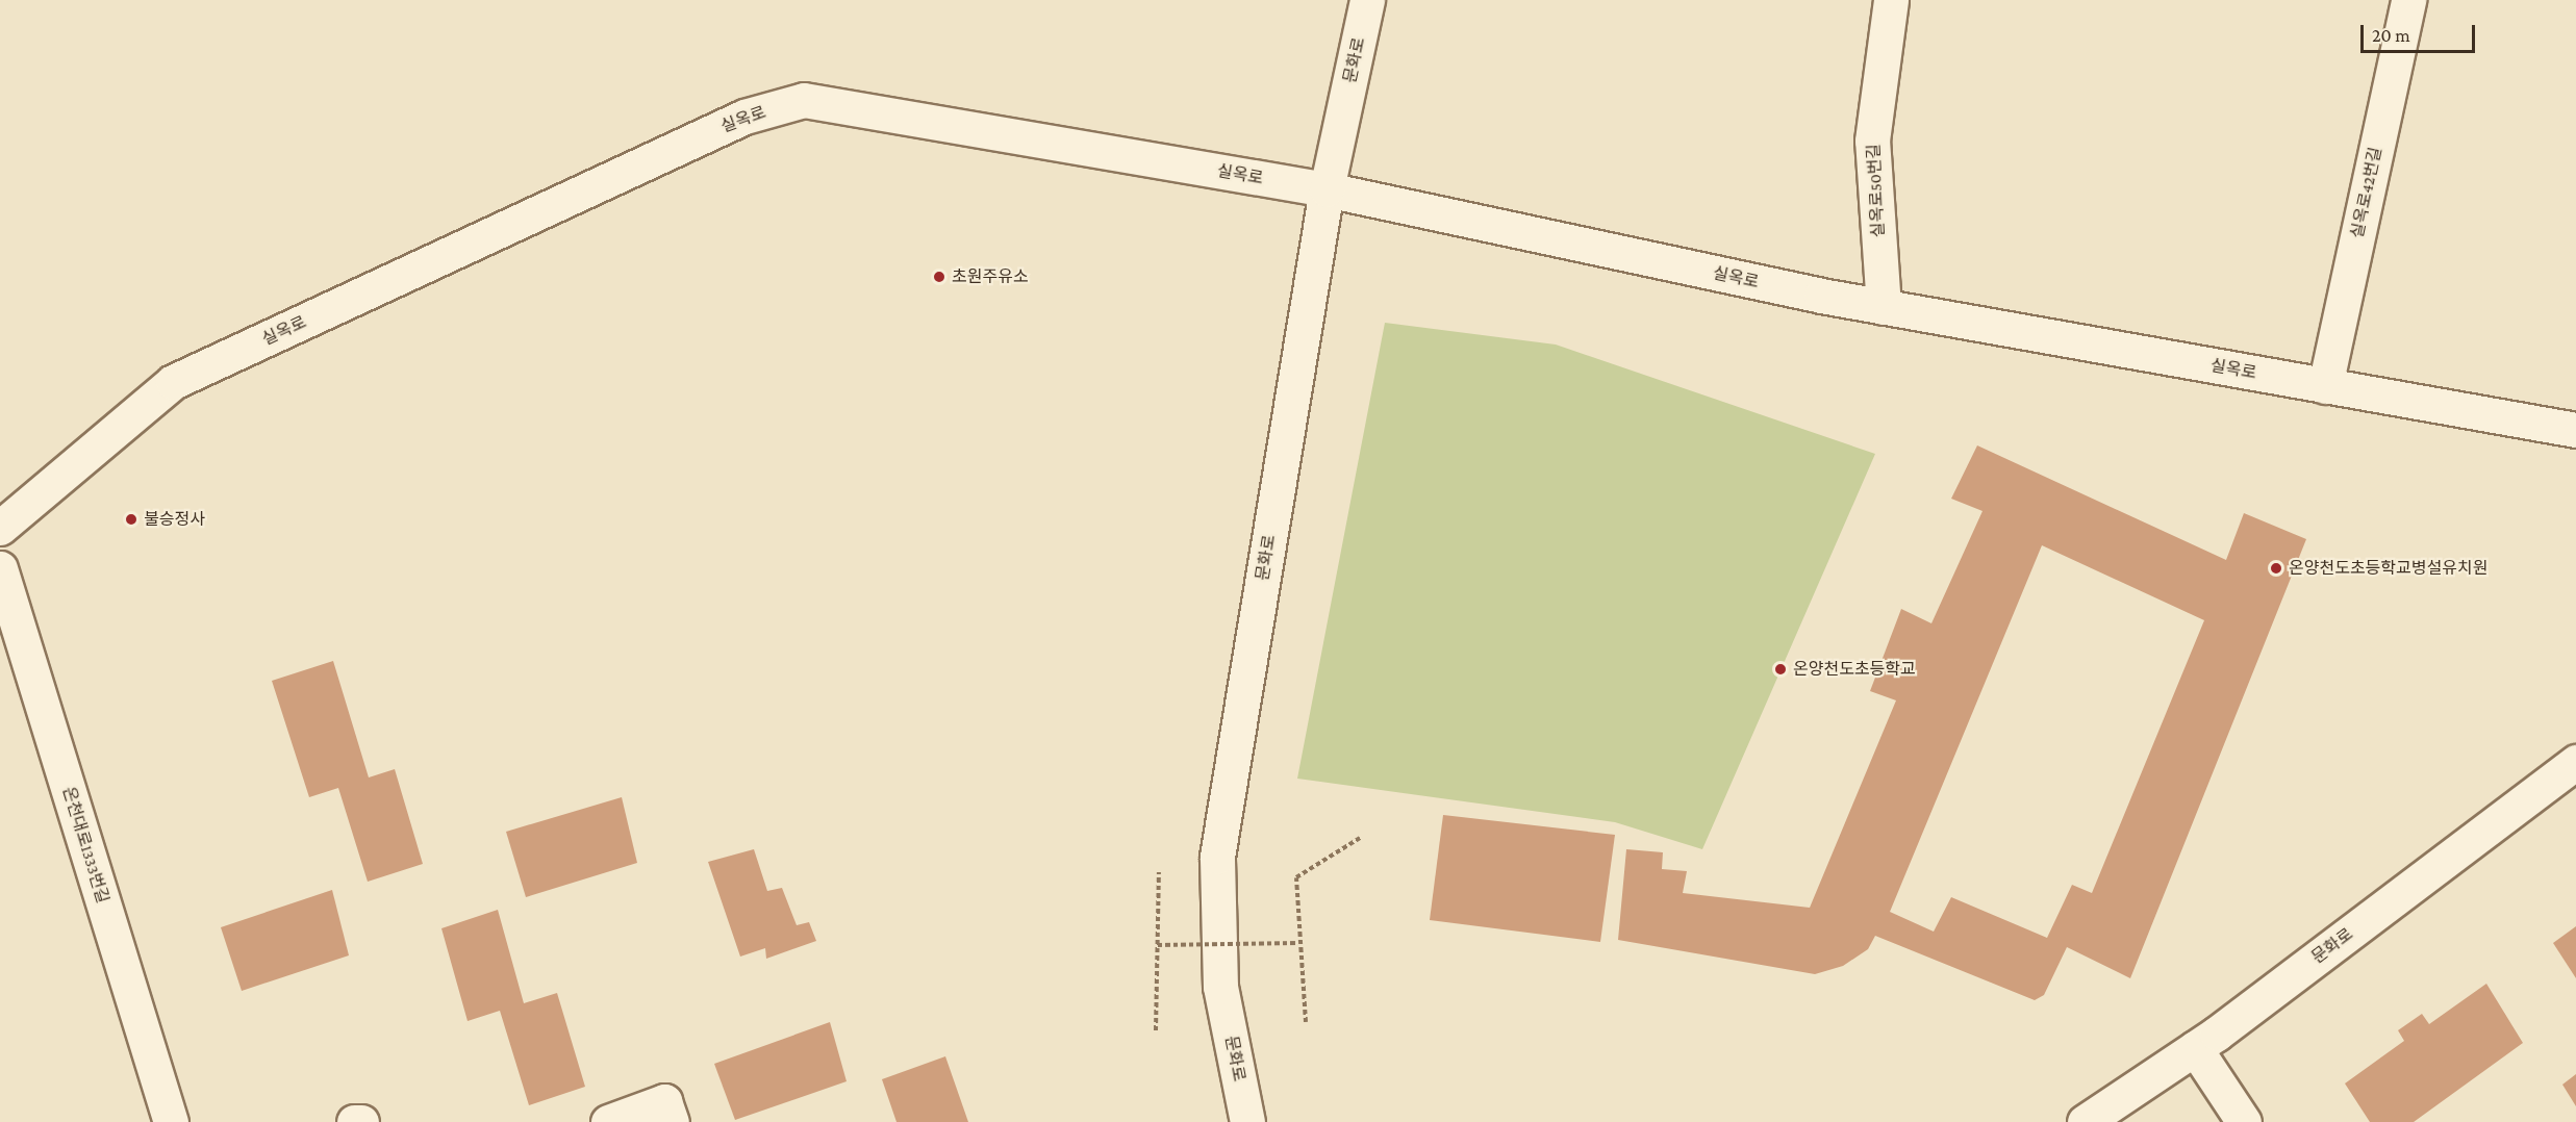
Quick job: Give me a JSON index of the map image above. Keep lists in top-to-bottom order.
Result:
{
  "streets": {
    "street": [
      "문화로",
      "실옥로",
      "실옥로50번길",
      "실옥로42번길",
      "온천대로1333번길"
    ]
  },
  "crossings": [
    ["문화로", "실옥로"],
    ["실옥로", "실옥로50번길"],
    ["실옥로", "실옥로42번길"]
  ],
  "places": [
    "초원주유소",
    "불승정사",
    "온양천도초등학교병설유치원",
    "온양천도초등학교"
  ],
  "scale_bar": "20 m"
}
